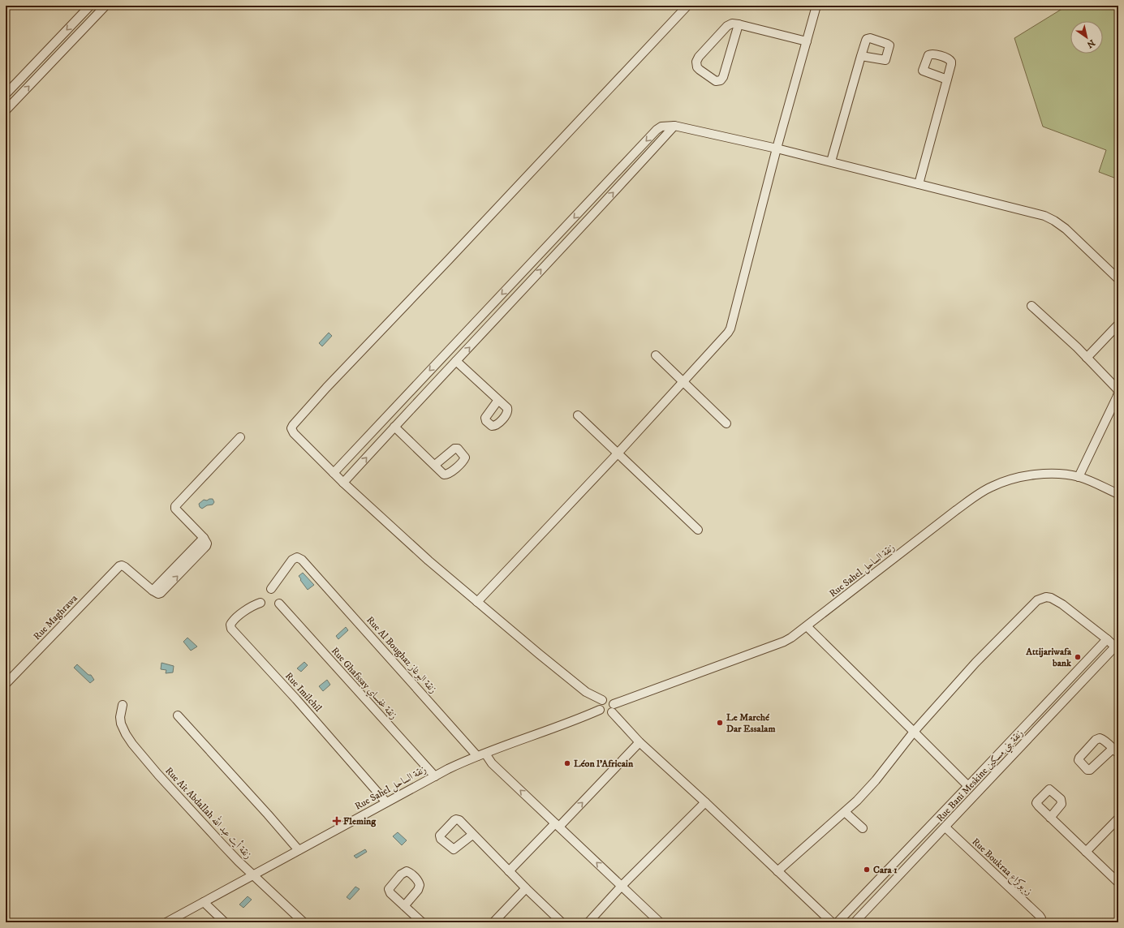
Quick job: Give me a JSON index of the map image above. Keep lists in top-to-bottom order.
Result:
{
  "streets": {
    "street": [
      "Rue Sahel زنقة الساحل",
      "Rue Maghrawa",
      "Rue Al Boughaz زنقة البوغاز",
      "Rue Ghafssay زنقة غفساي",
      "Rue Imilchil",
      "Rue Bani Meskine زنقة بني مسكين",
      "Rue Ait Abdallah زنقة أيت عبد الله",
      "Rue Boukraa ز. بوكراع"
    ]
  },
  "crossings": [
    ["Rue Sahel زنقة الساحل", "Rue Al Boughaz زنقة البوغاز"],
    ["Rue Sahel زنقة الساحل", "Rue Ghafssay زنقة غفساي"],
    ["Rue Sahel زنقة الساحل", "Rue Imilchil"],
    ["Rue Sahel زنقة الساحل", "Rue Ait Abdallah زنقة أيت عبد الله"],
    ["Rue Bani Meskine زنقة بني مسكين", "Rue Boukraa ز. بوكراع"]
  ],
  "places": {
    "other": [
      "Attijariwafa bank",
      "Le Marché Dar Essalam",
      "Léon l'Africain",
      "Cara 1"
    ],
    "health": ["Fleming"]
  },
  "north": "bottom right"
}
